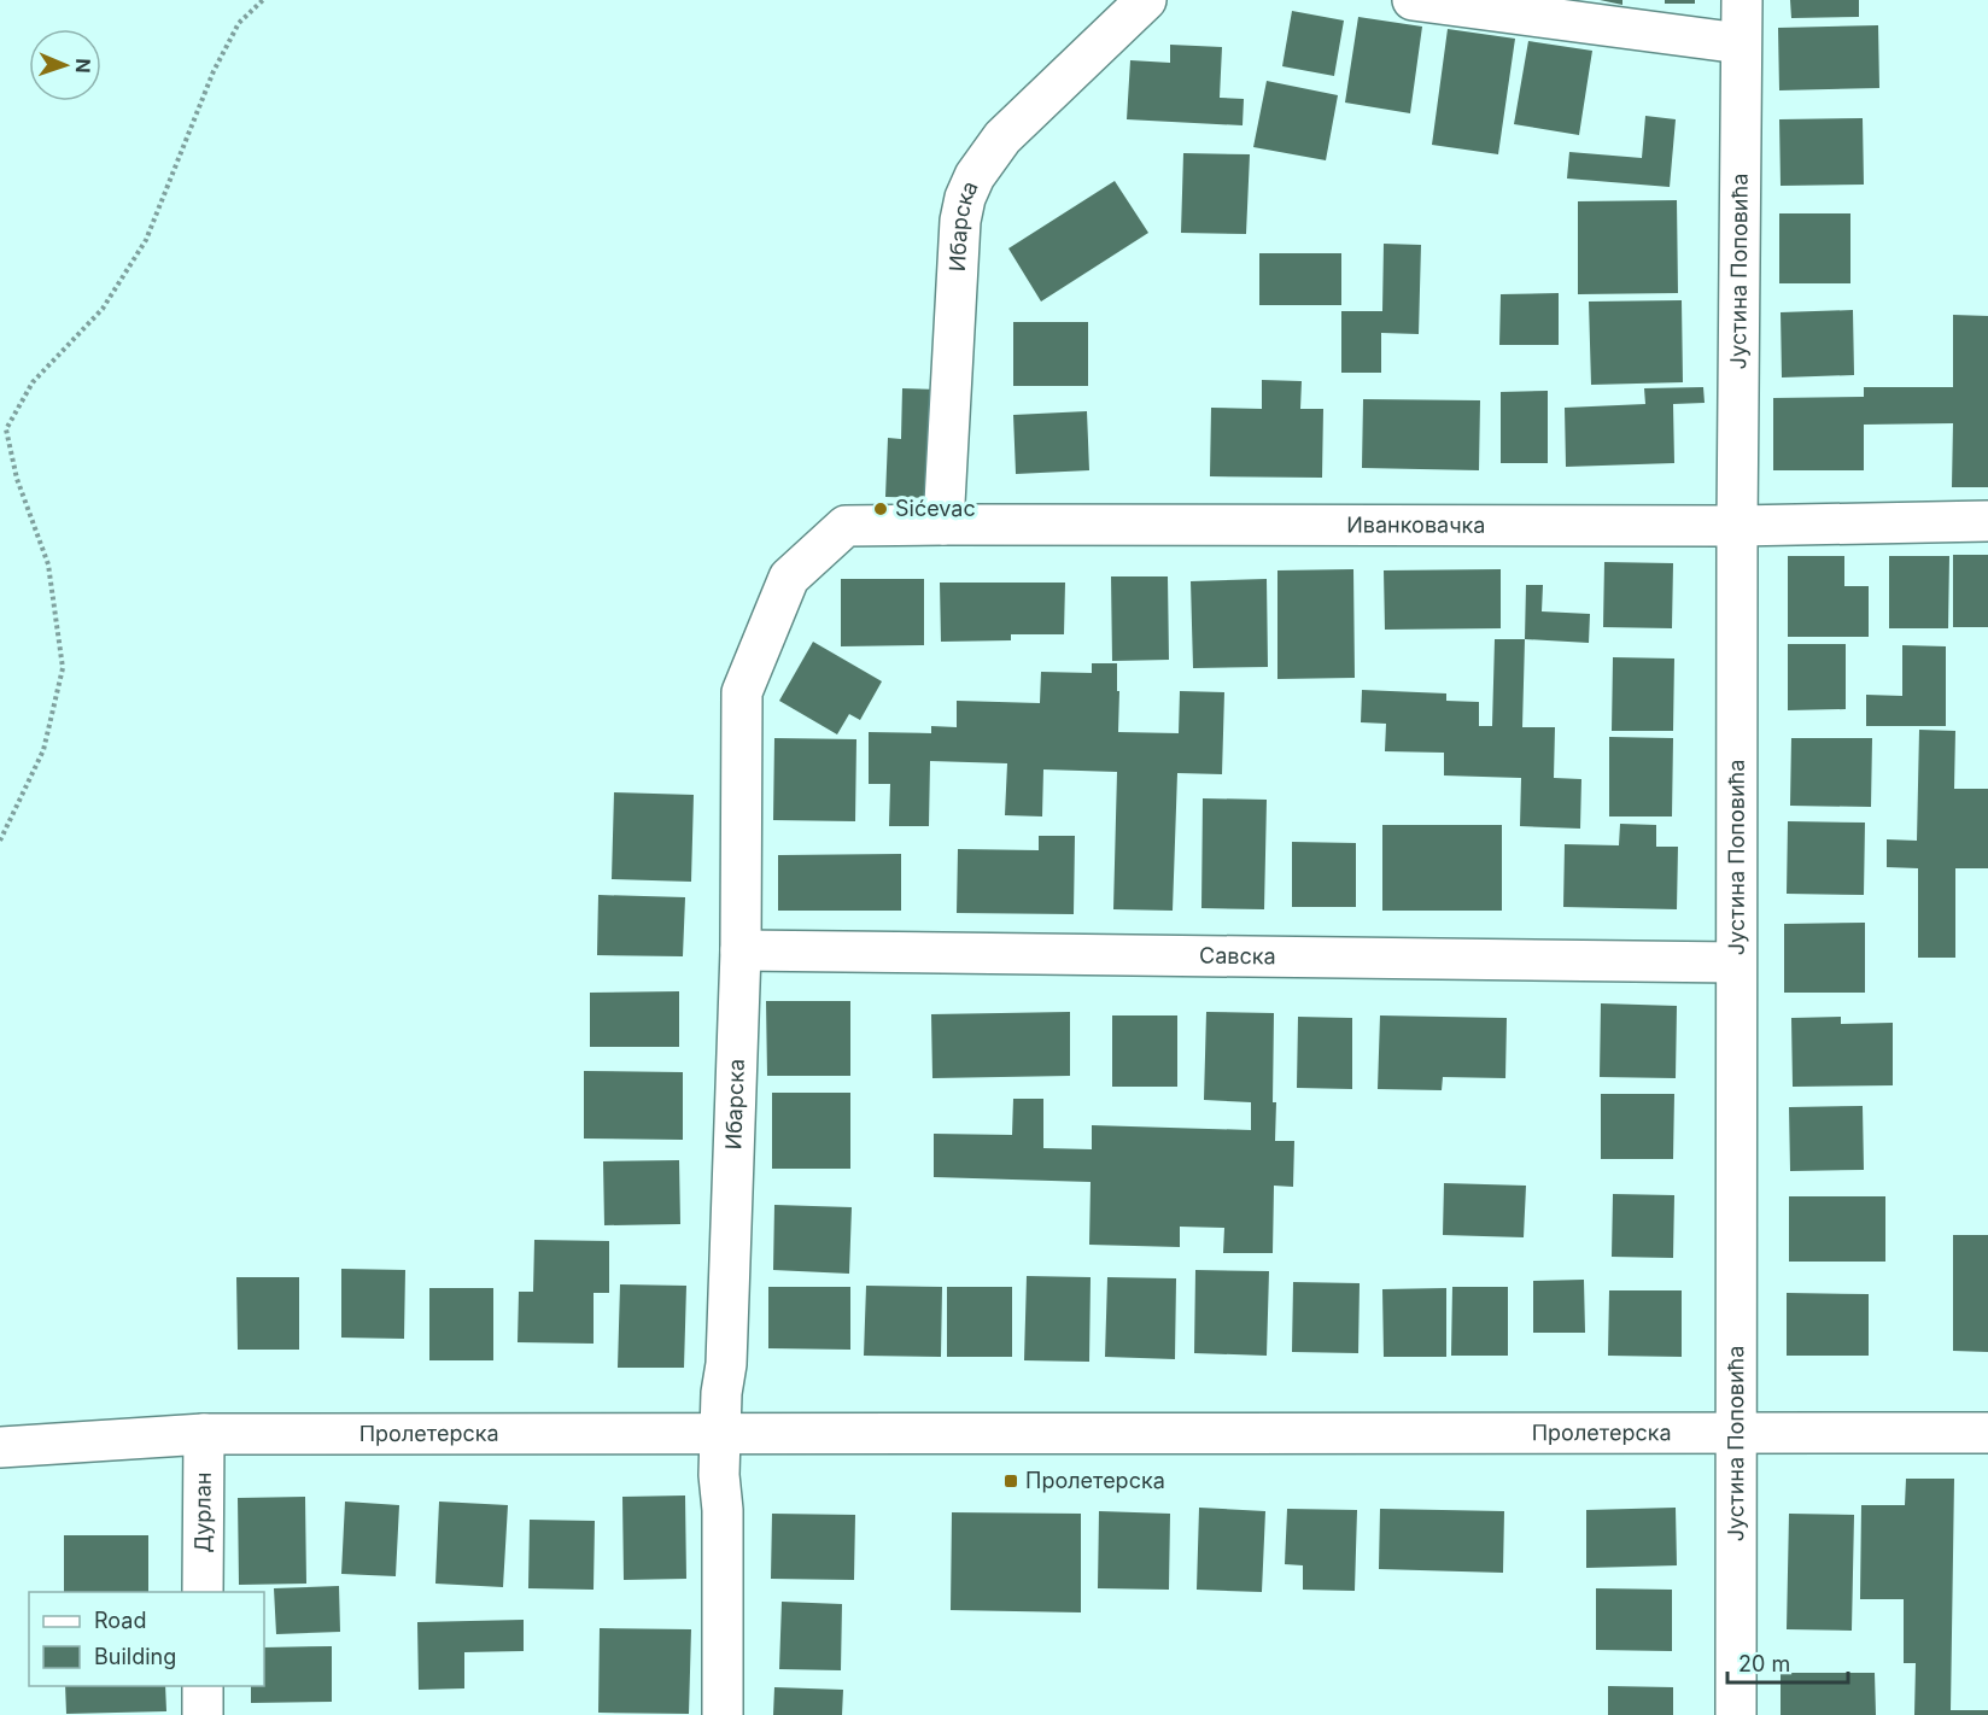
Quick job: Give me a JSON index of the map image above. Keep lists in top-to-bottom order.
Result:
{
  "streets": {
    "street": [
      "Ибарска",
      "Јустина Поповића",
      "Иванковачка",
      "Савска",
      "Пролетерска",
      "Дурлан"
    ]
  },
  "crossings": [
    ["Ибарска", "Иванковачка"],
    ["Ибарска", "Савска"],
    ["Ибарска", "Пролетерска"],
    ["Јустина Поповића", "Иванковачка"],
    ["Јустина Поповића", "Савска"],
    ["Јустина Поповића", "Пролетерска"],
    ["Пролетерска", "Дурлан"]
  ],
  "places": {
    "other": ["Sićevac"],
    "transit": ["Пролетерска"]
  },
  "legend": ["Road", "Building"],
  "scale_bar": "20 m",
  "north": "right"
}
